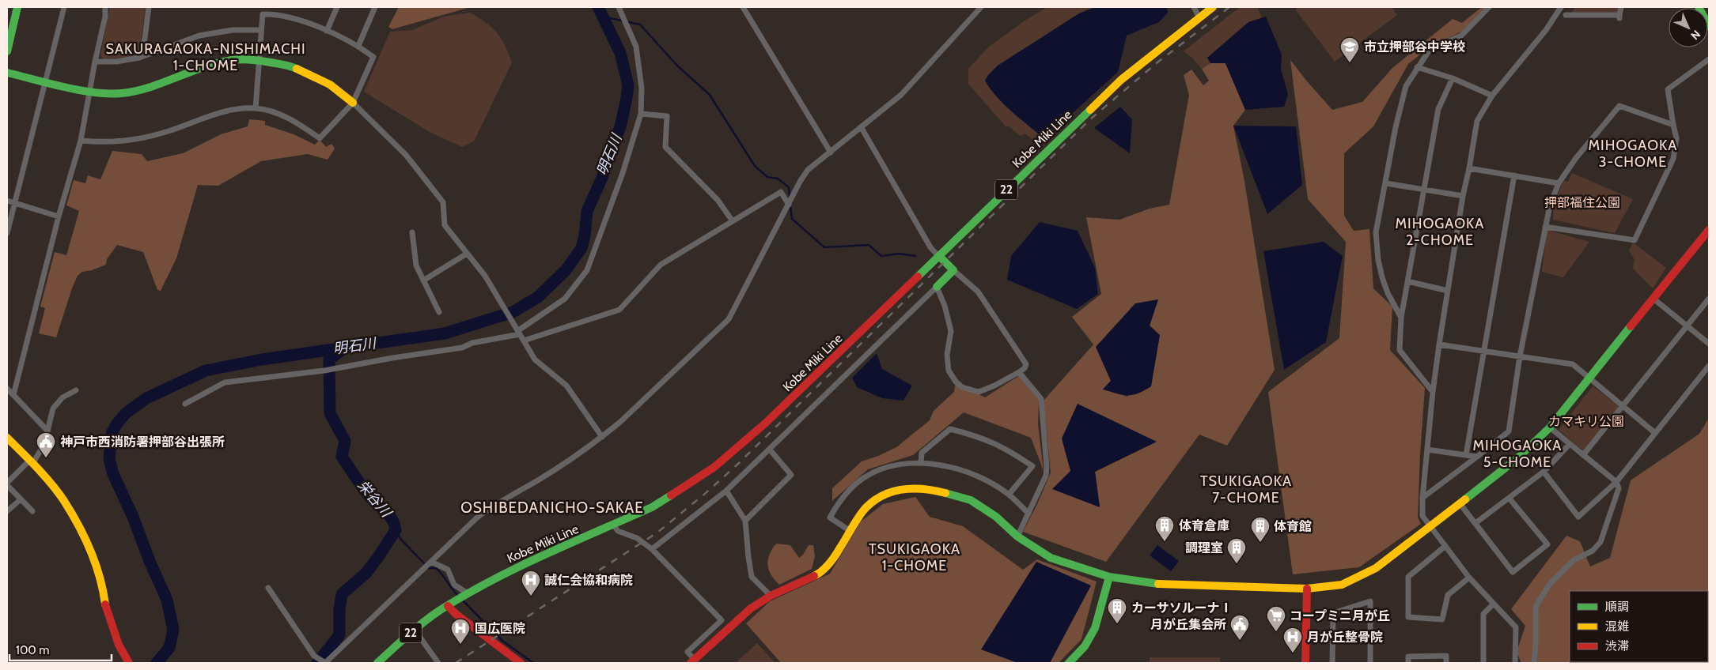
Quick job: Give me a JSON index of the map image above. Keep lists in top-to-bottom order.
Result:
{
  "streets": {
    "street": ["Kobe Miki Line", "22"]
  },
  "districts": [
    "SAKURAGAOKA-NISHIMACHI 1-CHOME",
    "MIHOGAOKA 3-CHOME",
    "MIHOGAOKA 2-CHOME",
    "MIHOGAOKA 5-CHOME",
    "TSUKIGAOKA 7-CHOME",
    "OSHIBEDANICHO-SAKAE",
    "TSUKIGAOKA 1-CHOME"
  ],
  "water": ["明石川", "栄谷川"],
  "parks": ["押部福住公園", "カマキリ公園"],
  "places": {
    "school or university": ["市立押部谷中学校"],
    "public building": ["神戸市西消防署押部谷出張所", "月が丘集会所"],
    "building": [
      "体育倉庫",
      "体育館",
      "調理室",
      "カーサソルーナⅠ"
    ],
    "hospital": ["誠仁会協和病院", "国広医院", "月が丘整骨院"],
    "supermarket": ["コープミニ月が丘"]
  },
  "legend": ["順調", "混雑", "渋滞"],
  "scale_bar": "100 m",
  "north": "bottom right"
}
